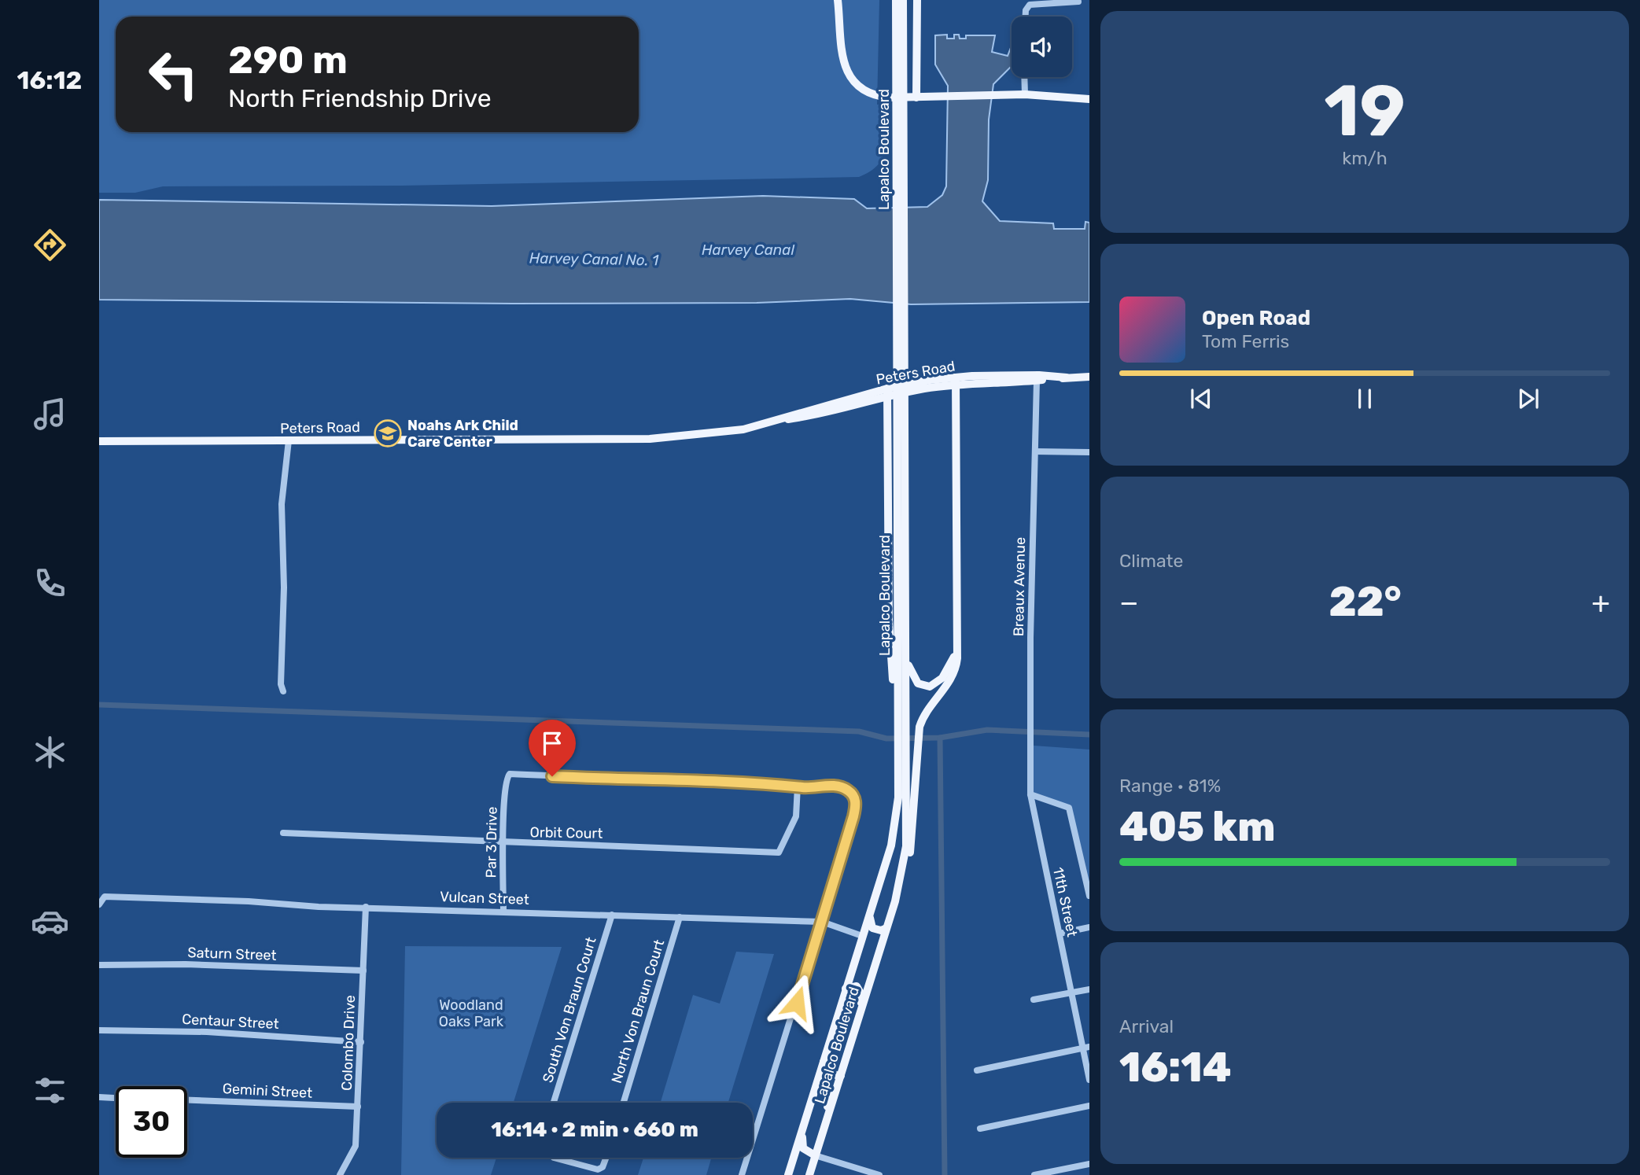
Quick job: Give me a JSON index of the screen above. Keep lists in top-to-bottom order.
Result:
{
  "streets": {
    "main road": ["Lapalco Boulevard", "Peters Road"],
    "street": [
      "Breaux Avenue",
      "Orbit Court",
      "Par 3 Drive",
      "Vulcan Street",
      "11th Street",
      "Saturn Street",
      "South Von Braun Court",
      "North Von Braun Court",
      "Centaur Street",
      "Colombo Drive",
      "Gemini Street"
    ]
  },
  "crossings": [
    ["Lapalco Boulevard", "Vulcan Street"],
    ["Peters Road", "Breaux Avenue"],
    ["Breaux Avenue", "11th Street"],
    ["Orbit Court", "Par 3 Drive"],
    ["Par 3 Drive", "Vulcan Street"],
    ["Vulcan Street", "South Von Braun Court"],
    ["Vulcan Street", "North Von Braun Court"],
    ["Vulcan Street", "Colombo Drive"],
    ["Saturn Street", "Colombo Drive"],
    ["Centaur Street", "Colombo Drive"],
    ["Colombo Drive", "Gemini Street"]
  ],
  "water": ["Harvey Canal", "Harvey Canal No. 1"],
  "parks": ["Woodland Oaks Park"],
  "places": {
    "school or university": ["Noahs Ark Child Care Center"]
  },
  "page": {
    "tabs": "16:12",
    "tile": [
      ["19", "km/h"],
      "Climate",
      ["Range · 81%", "405 km"],
      ["Arrival", "16:14"]
    ],
    "turn": ["290 m", "North Friendship Drive"],
    "song": ["Open Road", "Tom Ferris"],
    "heat": ["−", "22°", "+"],
    "limit": "30",
    "trip": "16:14 · 2 min · 660 m"
  }
}
